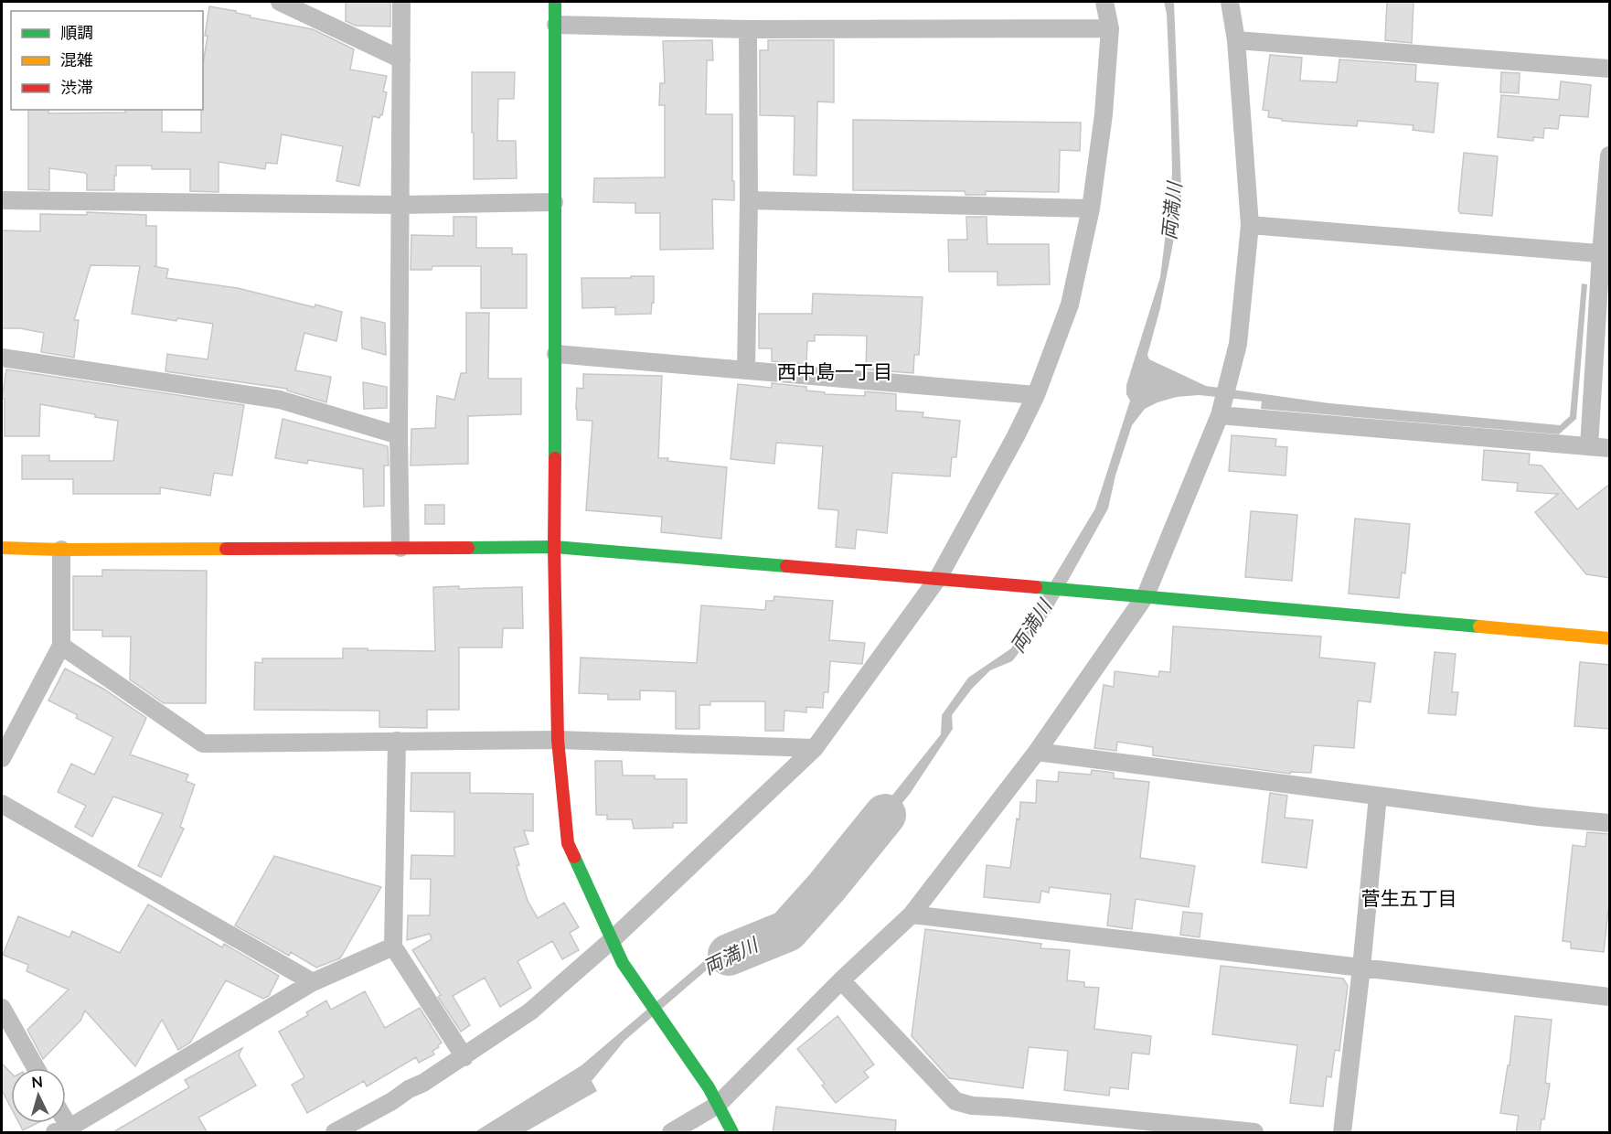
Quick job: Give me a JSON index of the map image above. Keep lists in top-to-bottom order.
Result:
{
  "districts": ["西中島一丁目", "菅生五丁目"],
  "water": ["両満川"],
  "legend": ["順調", "混雑", "渋滞"],
  "north": "top"
}
